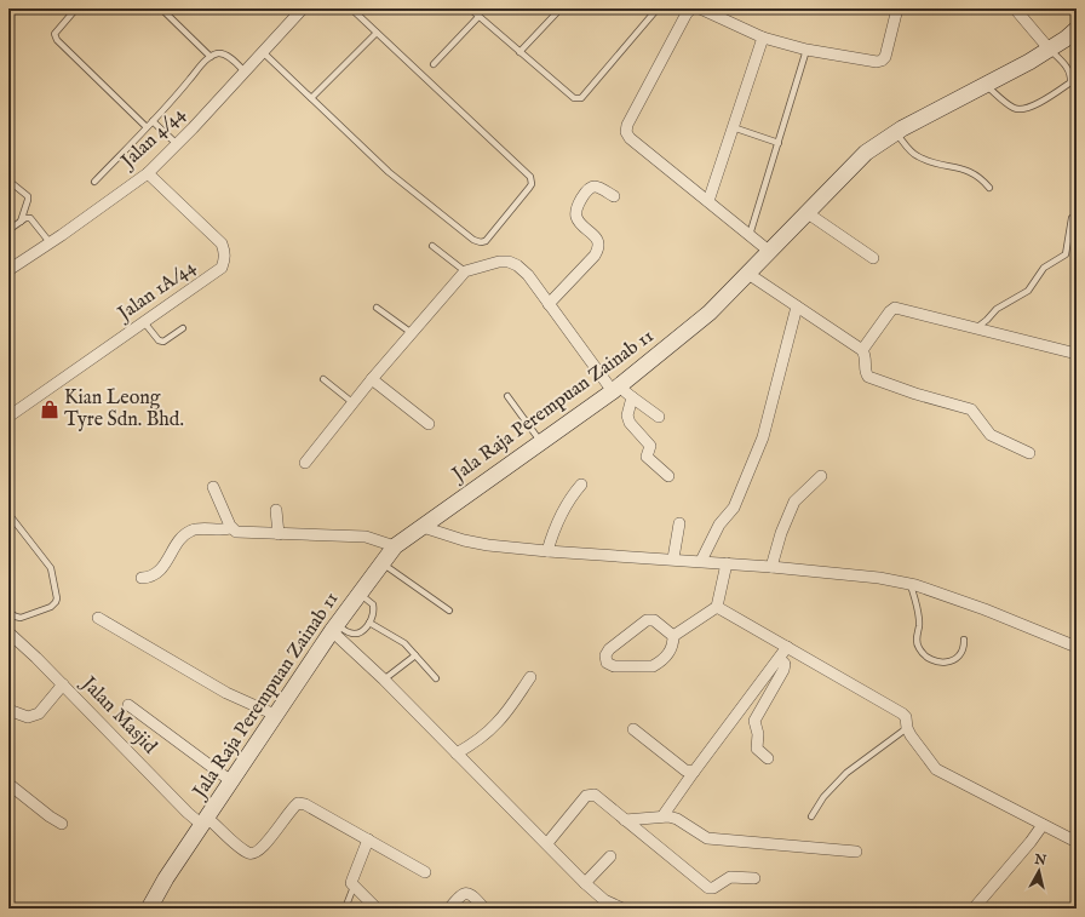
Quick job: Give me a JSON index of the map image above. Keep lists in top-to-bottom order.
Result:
{
  "streets": {
    "main road": ["Jala Raja Perempuan Zainab 11"],
    "street": ["Jalan 4/44", "Jalan 1A/44", "Jalan Masjid"]
  },
  "crossings": [
    ["Jalan 4/44", "Jalan 1A/44"],
    ["Jala Raja Perempuan Zainab 11", "Jalan Masjid"]
  ],
  "places": {
    "shop": ["Kian Leong Tyre Sdn. Bhd."]
  },
  "north": "top"
}
